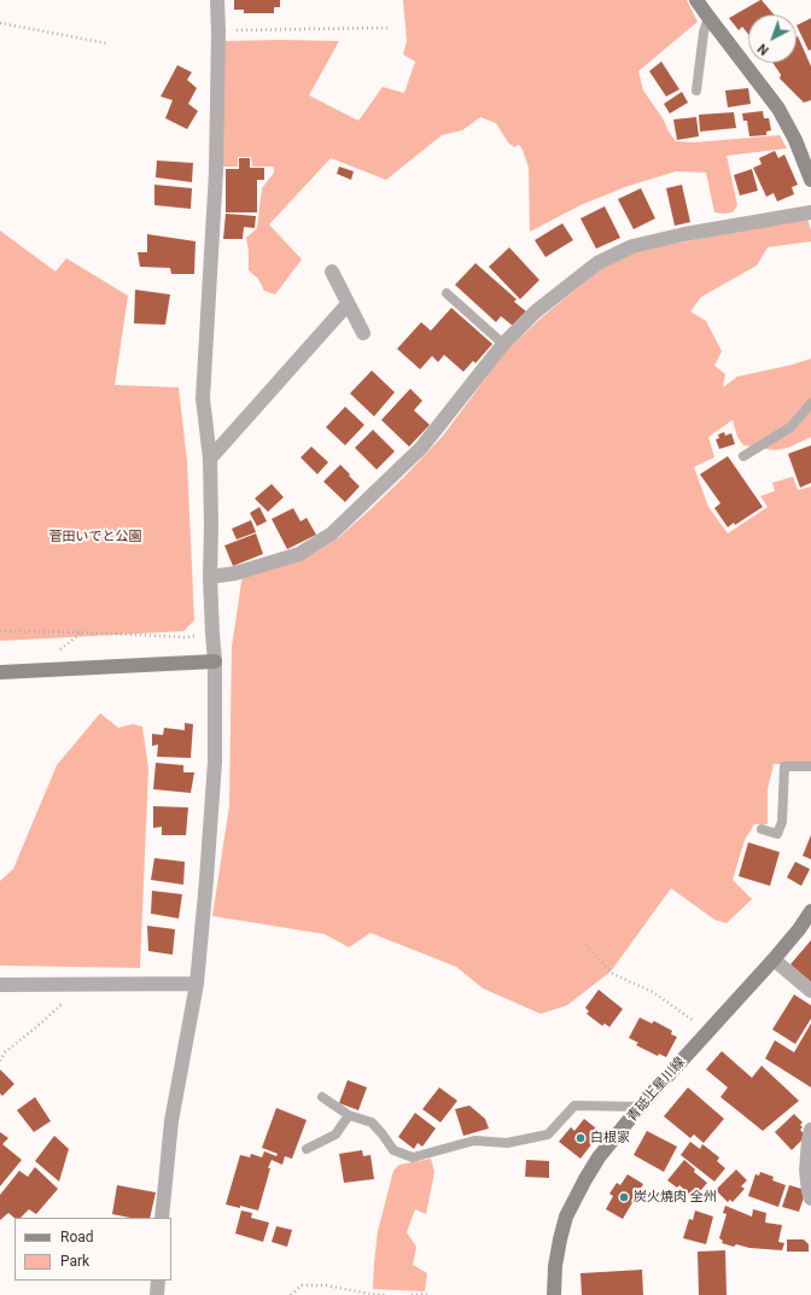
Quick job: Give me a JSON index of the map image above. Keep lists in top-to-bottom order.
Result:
{
  "streets": {
    "main road": ["青砥上星川線"]
  },
  "parks": ["菅田いでと公園"],
  "places": ["白根家", "炭火焼肉 全州"],
  "legend": ["Road", "Park"],
  "north": "bottom left"
}
